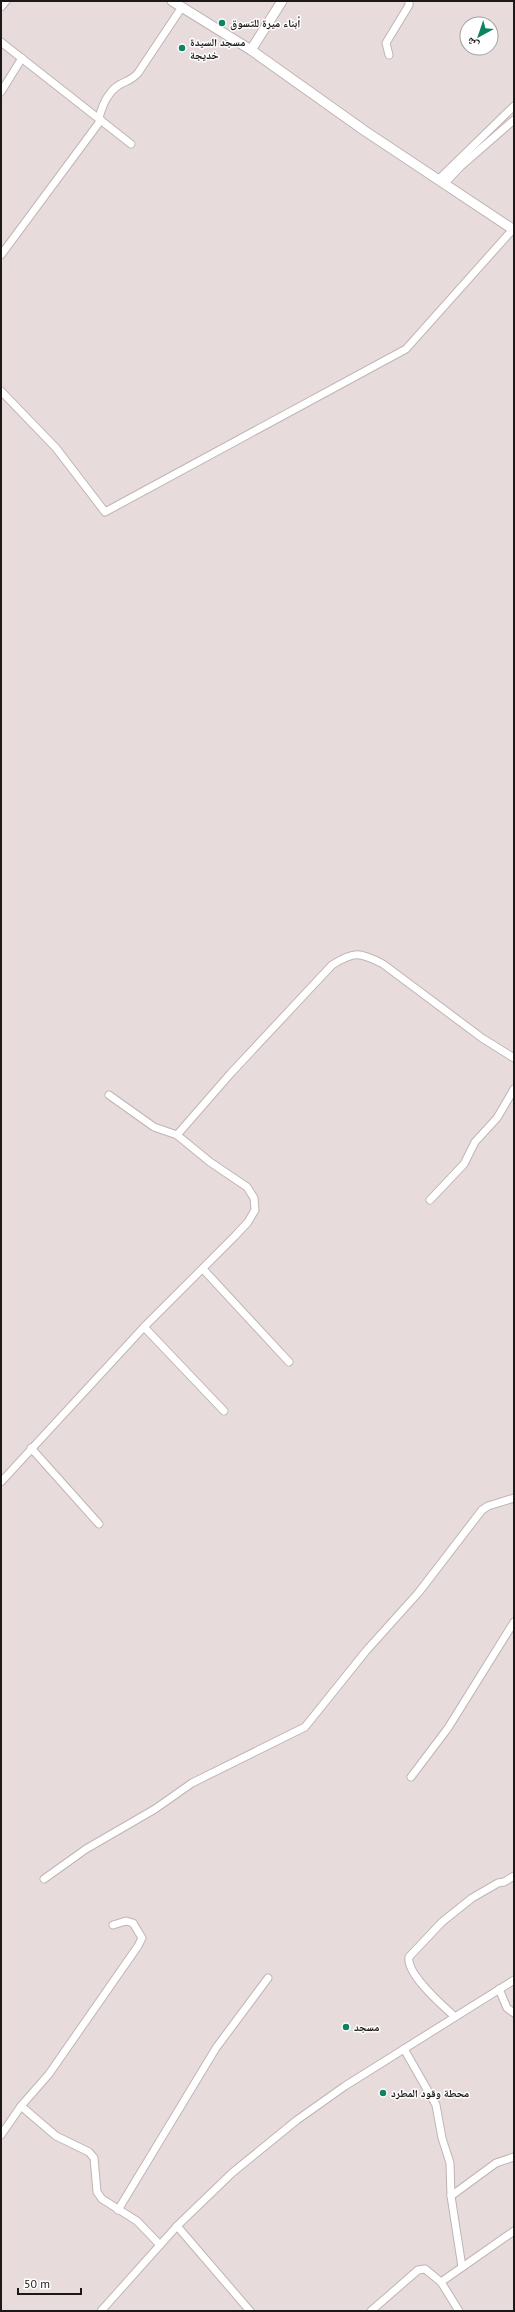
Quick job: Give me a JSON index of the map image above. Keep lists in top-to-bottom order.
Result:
{
  "places": [
    "أبناء ميرة للتسوق",
    "مسجد السيدة خديجة",
    "مسجد",
    "محطة وقود المطرد"
  ],
  "scale_bar": "50 m",
  "north": "bottom left"
}
